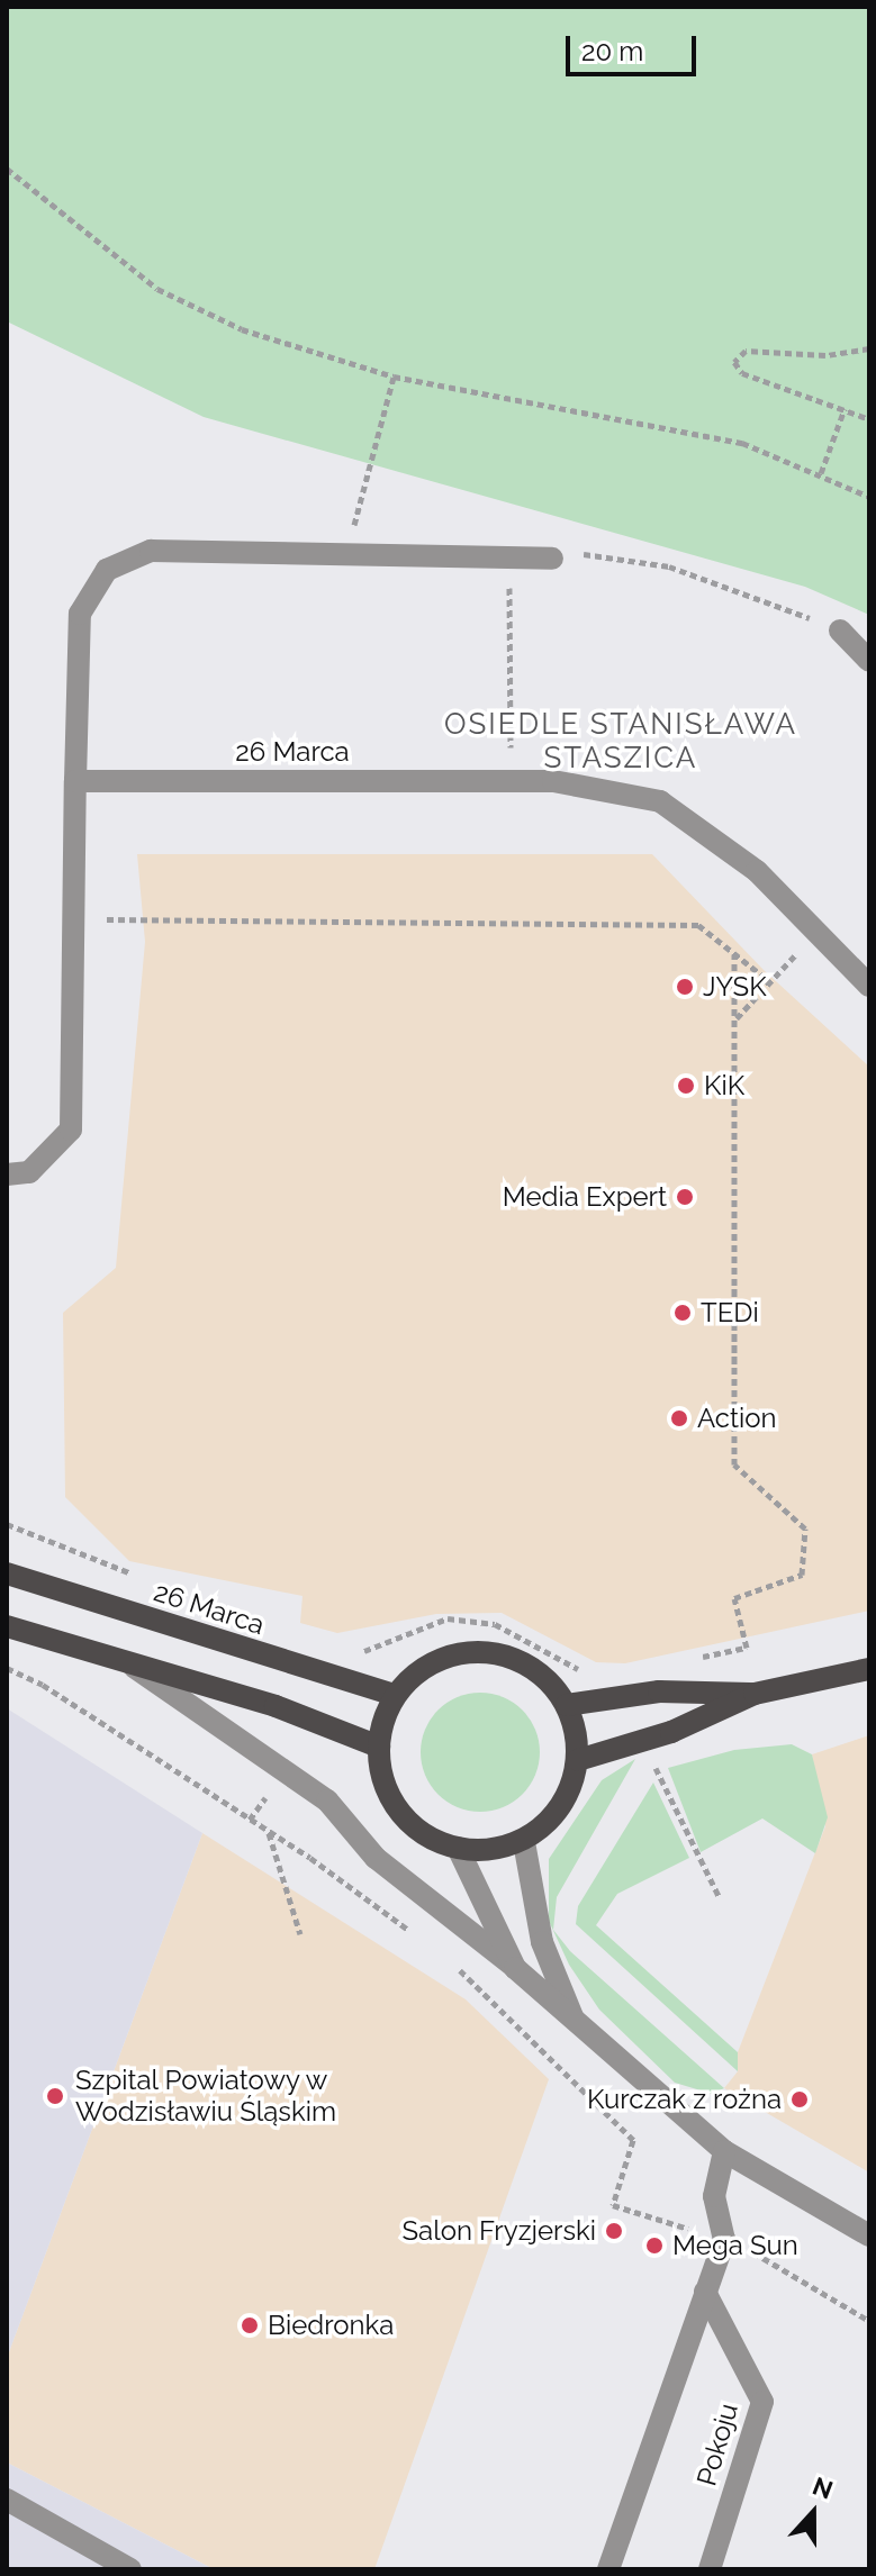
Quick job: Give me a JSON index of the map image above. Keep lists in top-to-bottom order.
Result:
{
  "streets": {
    "main road": ["26 Marca"],
    "street": ["Pokoju"]
  },
  "districts": ["OSIEDLE STANISŁAWA STASZICA"],
  "places": [
    "JYSK",
    "KiK",
    "Media Expert",
    "TEDi",
    "Action",
    "Szpital Powiatowy w Wodzisławiu Śląskim",
    "Kurczak z rożna",
    "Salon Fryzjerski",
    "Mega Sun",
    "Biedronka"
  ],
  "scale_bar": "20 m",
  "north": "top"
}
